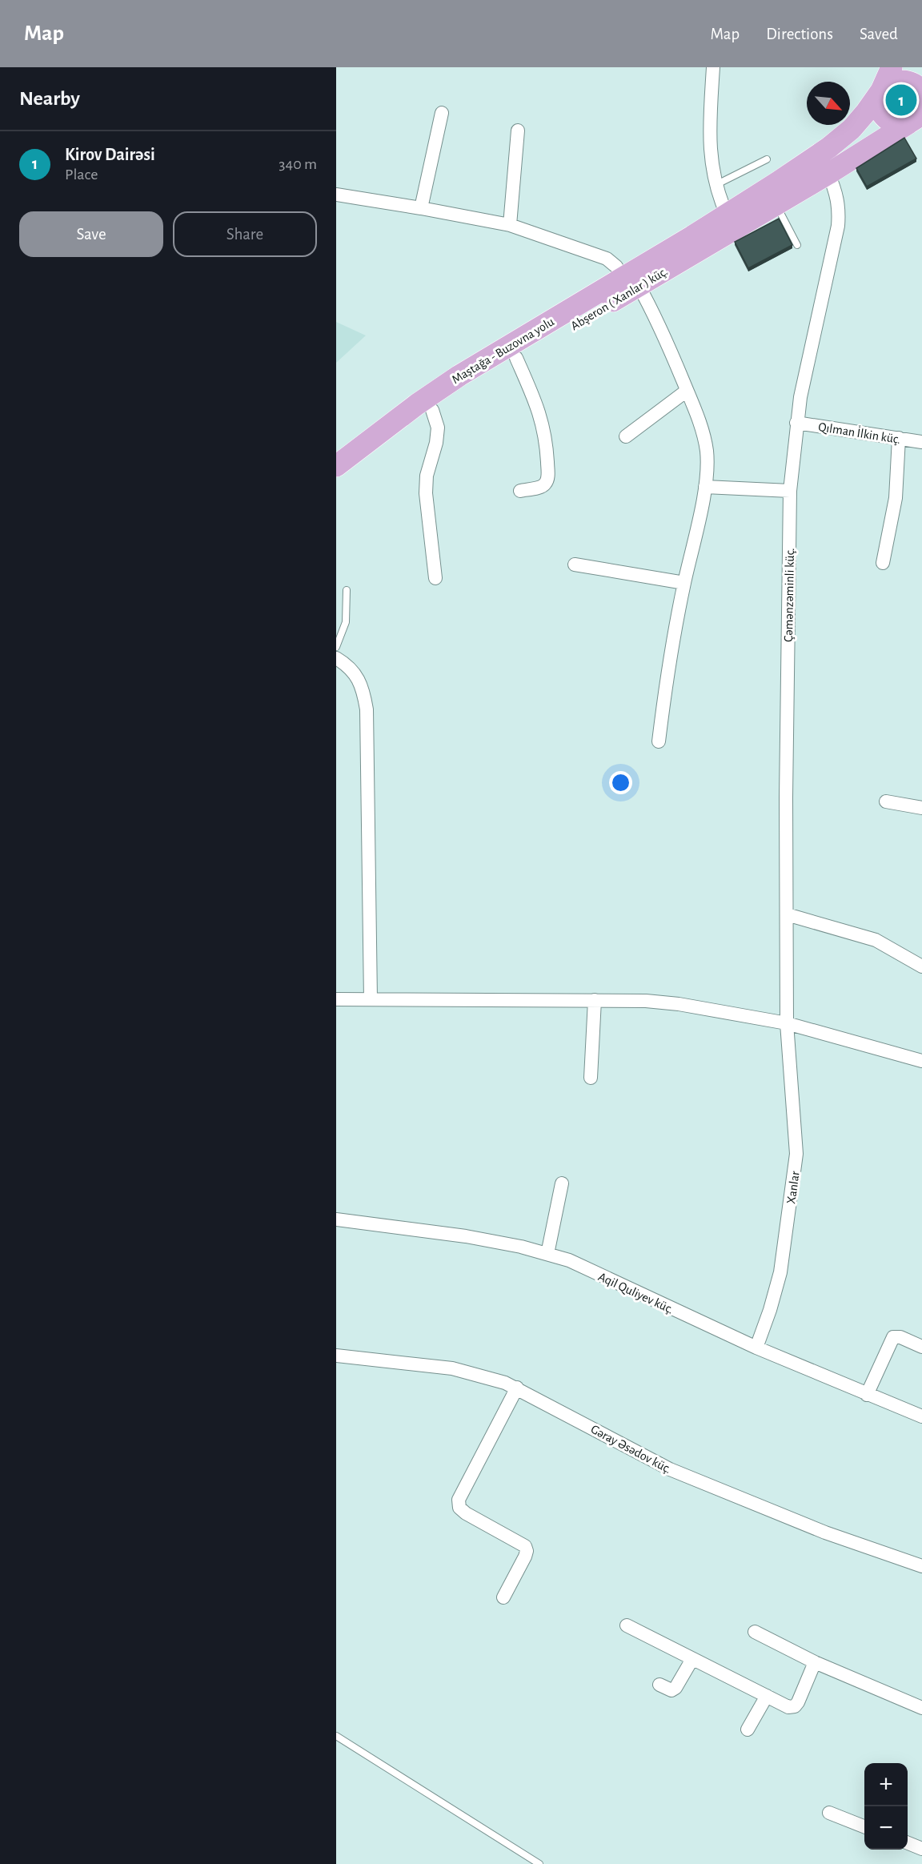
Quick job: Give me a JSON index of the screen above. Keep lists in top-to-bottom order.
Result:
{
  "streets": {
    "main road": ["Abşeron ( Xanlar ) küç.", "Maştağa - Buzovna yolu"],
    "street": [
      "Qılman İlkin küç.",
      "Çəmənzəminli küç.",
      "Xanlar",
      "Aqil Quliyev küç.",
      "Gəray Əsədov küç."
    ]
  },
  "crossings": [
    ["Abşeron ( Xanlar ) küç.", "Maştağa - Buzovna yolu"],
    ["Abşeron ( Xanlar ) küç.", "Çəmənzəminli küç."],
    ["Qılman İlkin küç.", "Çəmənzəminli küç."],
    ["Çəmənzəminli küç.", "Xanlar"],
    ["Xanlar", "Aqil Quliyev küç."]
  ],
  "north": "bottom right",
  "page": {
    "header": "Map",
    "nav": ["Map", "Directions", "Saved"],
    "heading": "Nearby",
    "pins": "1",
    "list": [
      {
        "mark": "1",
        "name": "Kirov Dairəsi",
        "note": "Place",
        "value": "340 m"
      }
    ],
    "buttons": ["Save", "Share"],
    "map_buttons": ["+", "−"]
  }
}
